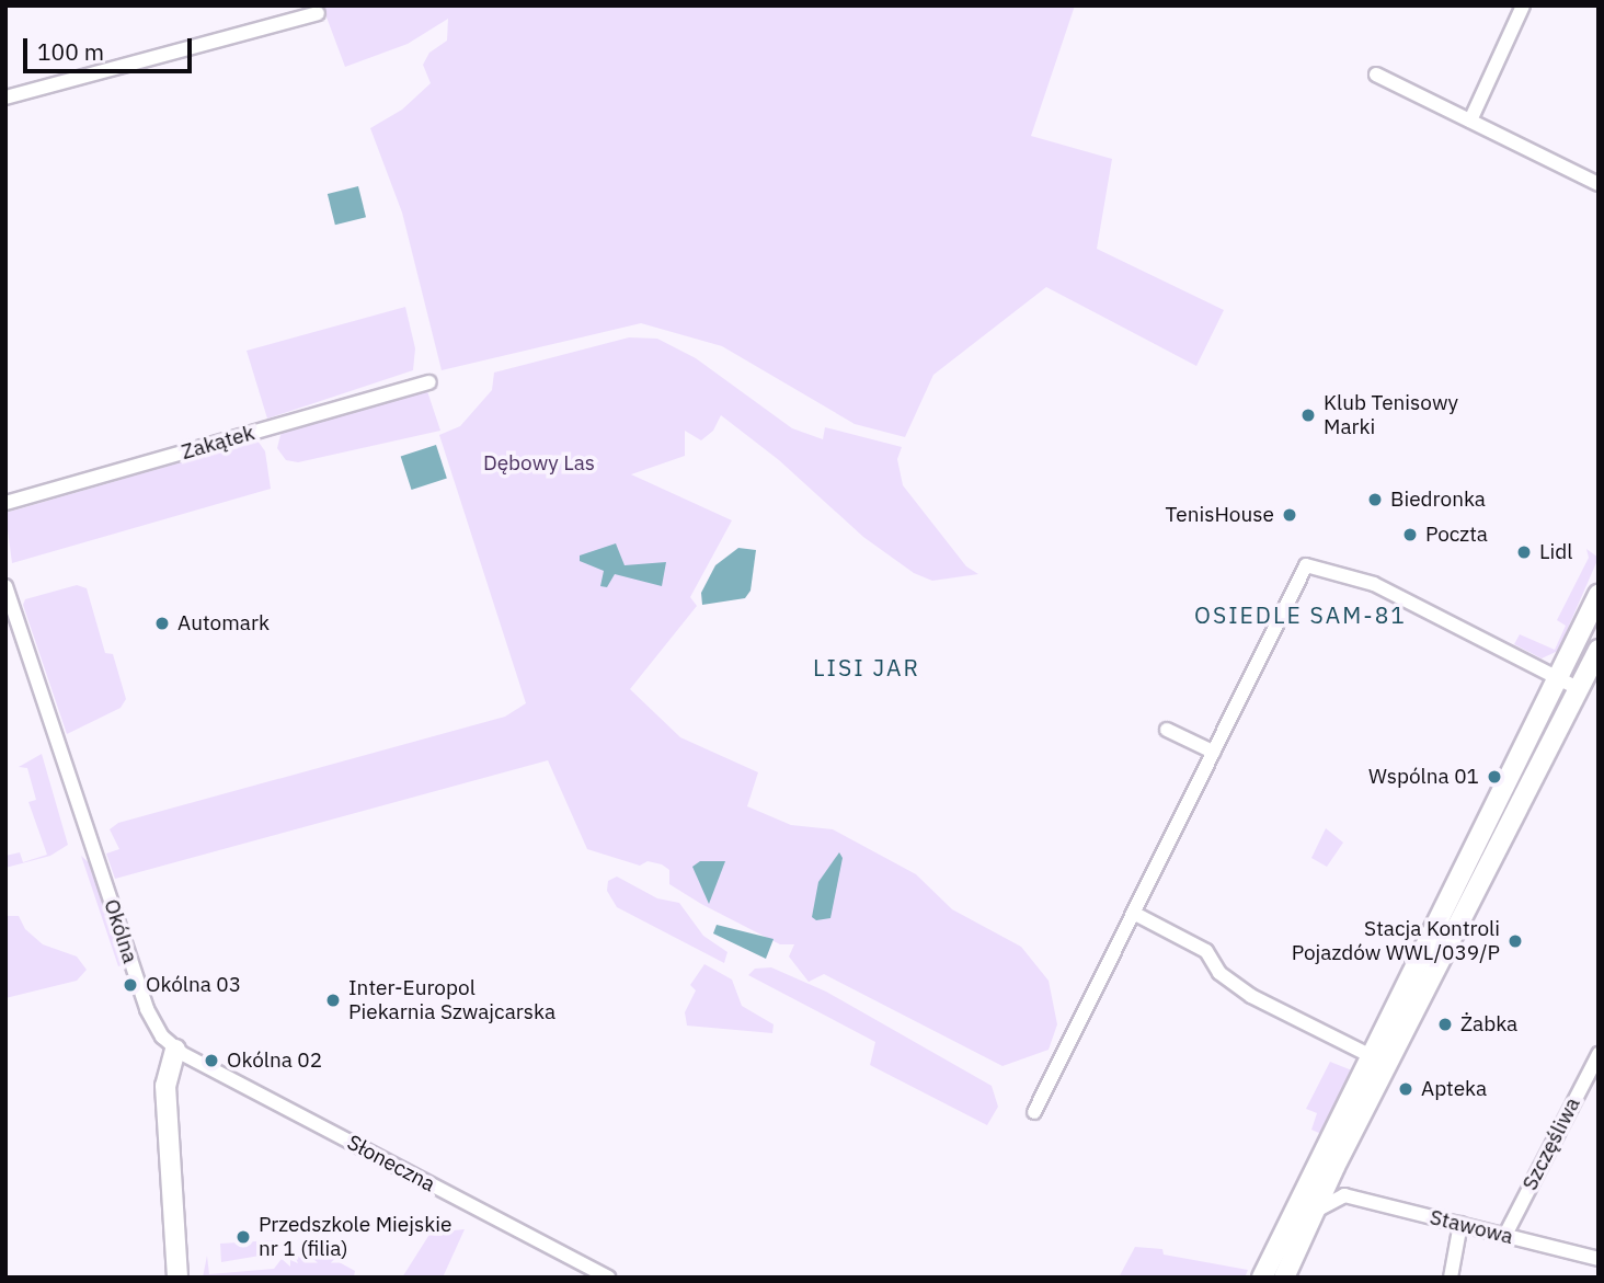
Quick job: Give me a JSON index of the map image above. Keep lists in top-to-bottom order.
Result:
{
  "streets": {
    "street": [
      "Zakątek",
      "Okólna",
      "Szczęśliwa",
      "Słoneczna",
      "Stawowa"
    ]
  },
  "crossings": [
    ["Okólna", "Słoneczna"],
    ["Szczęśliwa", "Stawowa"]
  ],
  "districts": ["OSIEDLE SAM-81", "LISI JAR"],
  "parks": ["Dębowy Las"],
  "places": [
    "Klub Tenisowy Marki",
    "Biedronka",
    "TenisHouse",
    "Poczta",
    "Lidl",
    "Automark",
    "Wspólna 01",
    "Stacja Kontroli Pojazdów WWL/039/P",
    "Okólna 03",
    "Inter-Europol Piekarnia Szwajcarska",
    "Żabka",
    "Okólna 02",
    "Apteka",
    "Przedszkole Miejskie nr 1 (filia)"
  ],
  "scale_bar": "100 m"
}
